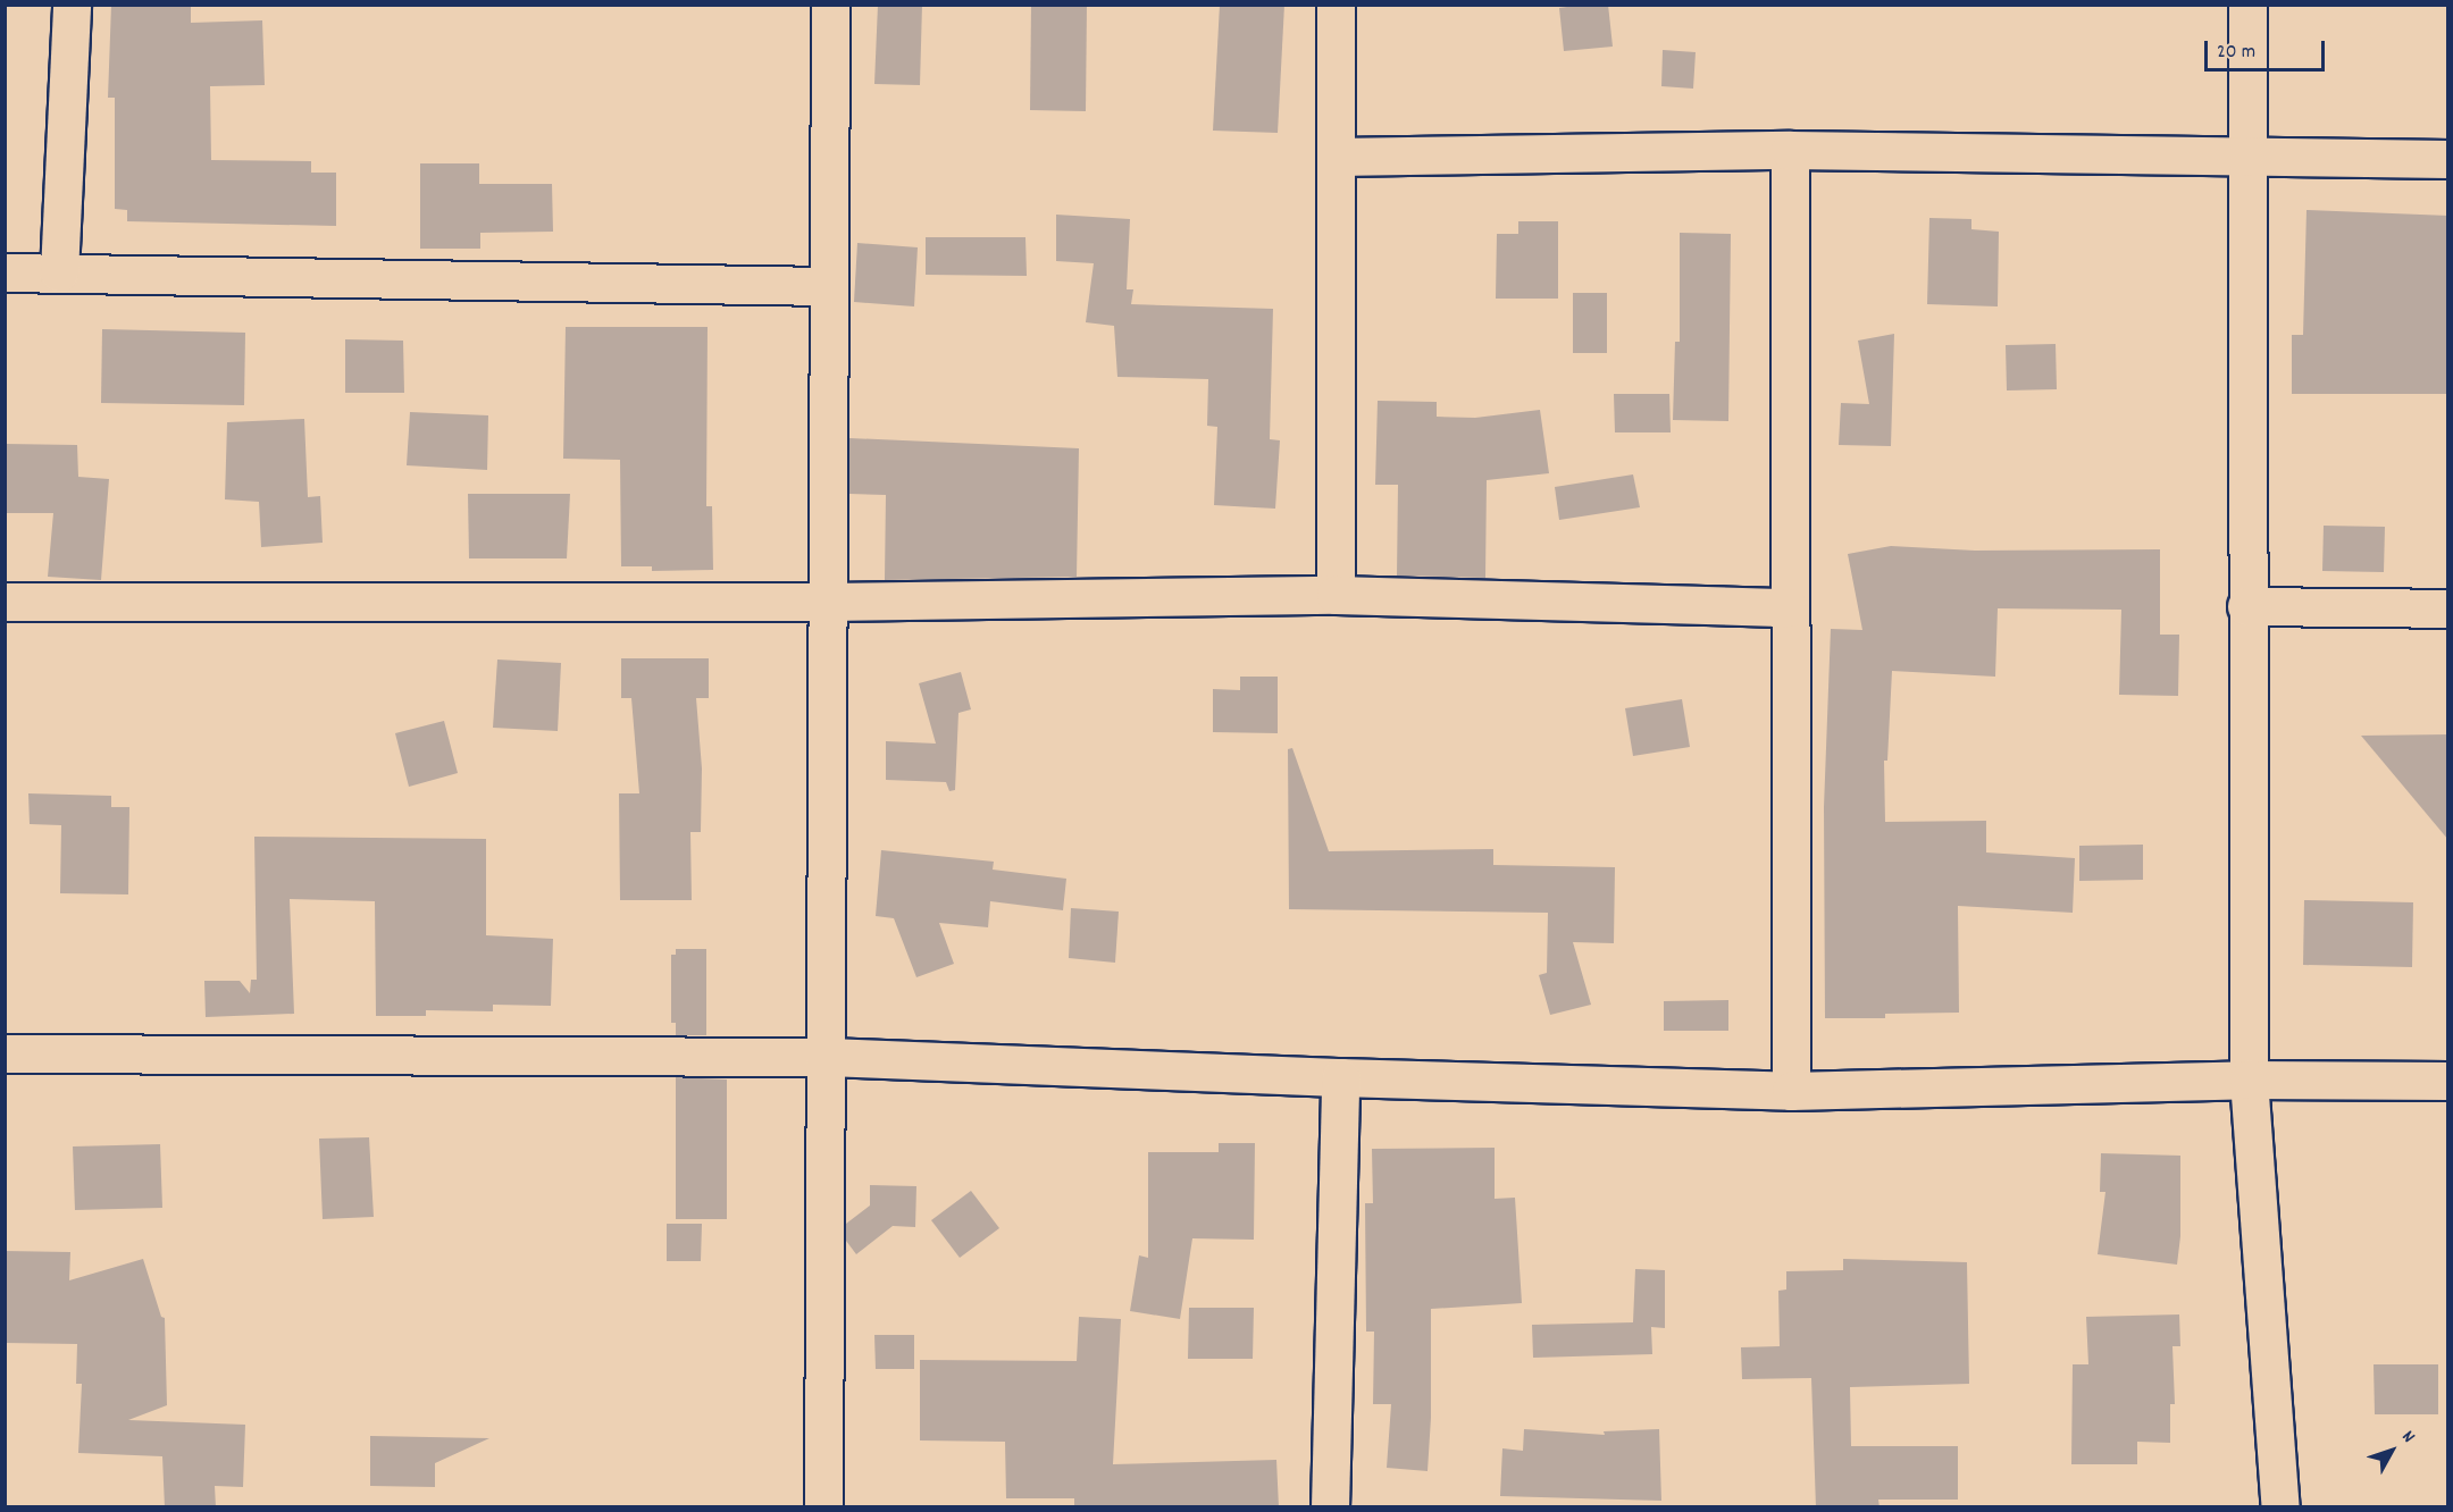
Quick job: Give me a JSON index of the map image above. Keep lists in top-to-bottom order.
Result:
{
  "scale_bar": "20 m",
  "north": "top right"
}
